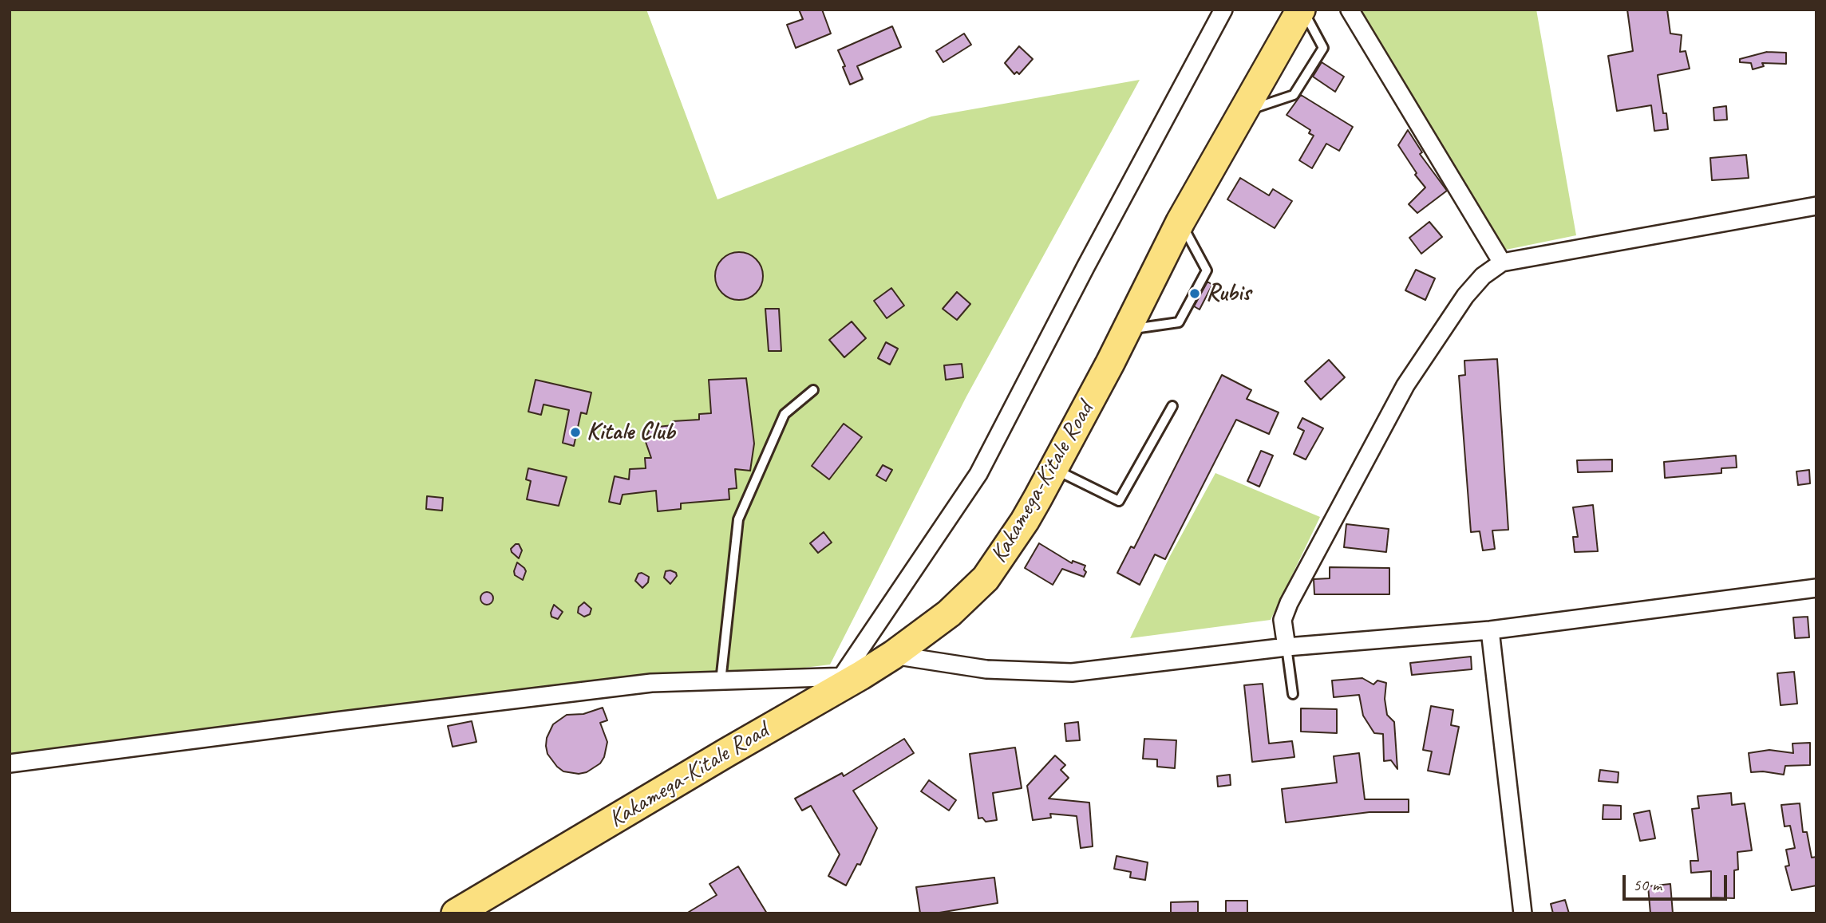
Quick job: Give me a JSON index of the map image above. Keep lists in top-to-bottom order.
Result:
{
  "streets": {
    "highway": ["Kakamega-Kitale Road"]
  },
  "places": ["Rubis", "Kitale Club"],
  "scale_bar": "50 m"
}
